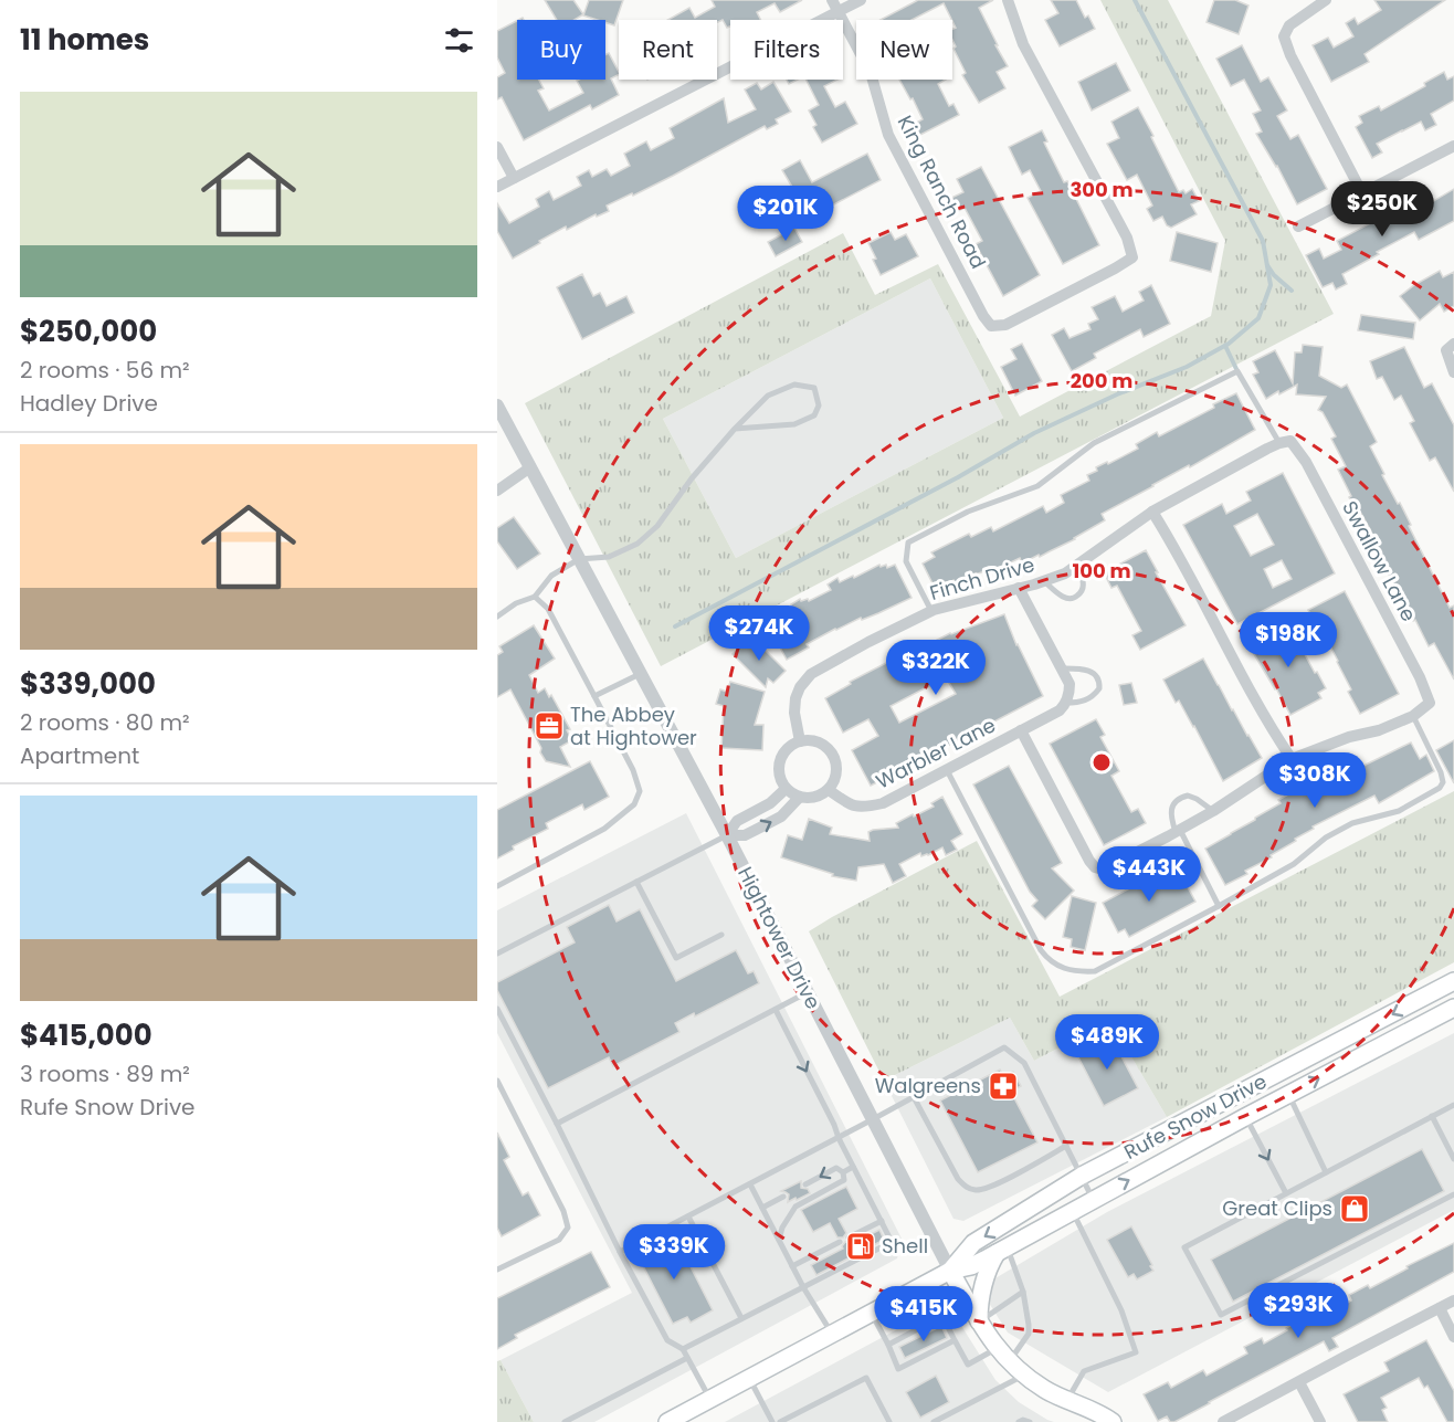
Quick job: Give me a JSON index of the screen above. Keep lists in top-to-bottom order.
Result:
{
  "streets": {
    "main road": ["Hightower Drive", "Rufe Snow Drive"],
    "street": [
      "King Ranch Road",
      "Swallow Lane",
      "Finch Drive",
      "Warbler Lane"
    ]
  },
  "crossings": [
    ["Swallow Lane", "Finch Drive"],
    ["Finch Drive", "Warbler Lane"],
    ["Hightower Drive", "Rufe Snow Drive"]
  ],
  "places": {
    "office": ["The Abbey at Hightower"],
    "pharmacy": ["Walgreens"],
    "shop": ["Great Clips"],
    "fuel station": ["Shell"]
  },
  "page": {
    "heading": "11 homes",
    "chip": [
      "Buy",
      "Rent",
      "Filters",
      "New"
    ],
    "list": [
      {
        "name": "$250,000",
        "note": "2 rooms · 56 m² · Hadley Drive"
      },
      {
        "name": "$339,000",
        "note": "2 rooms · 80 m² · Apartment"
      },
      {
        "name": "$415,000",
        "note": "3 rooms · 89 m² · Rufe Snow Drive"
      }
    ],
    "price": [
      "$250K",
      "$201K",
      "$274K",
      "$198K",
      "$322K",
      "$308K",
      "$443K",
      "$489K",
      "$339K",
      "$293K",
      "$415K"
    ]
  },
  "rings": ["300 m", "200 m", "100 m"]
}
